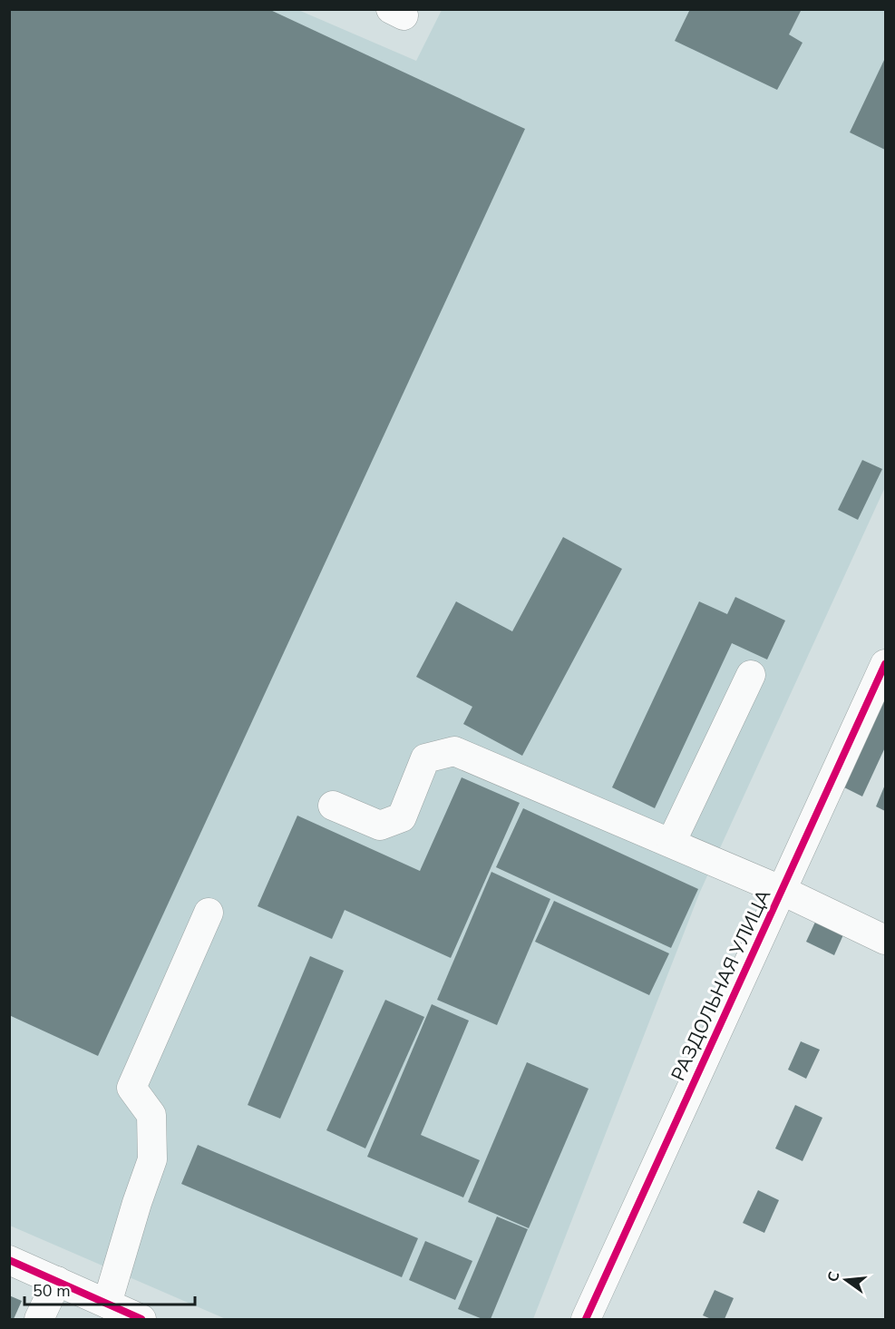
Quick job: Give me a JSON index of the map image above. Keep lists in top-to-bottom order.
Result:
{
  "streets": {
    "street": ["РАЗДОЛЬНАЯ УЛИЦА"]
  },
  "scale_bar": "50 m",
  "north": "left"
}
